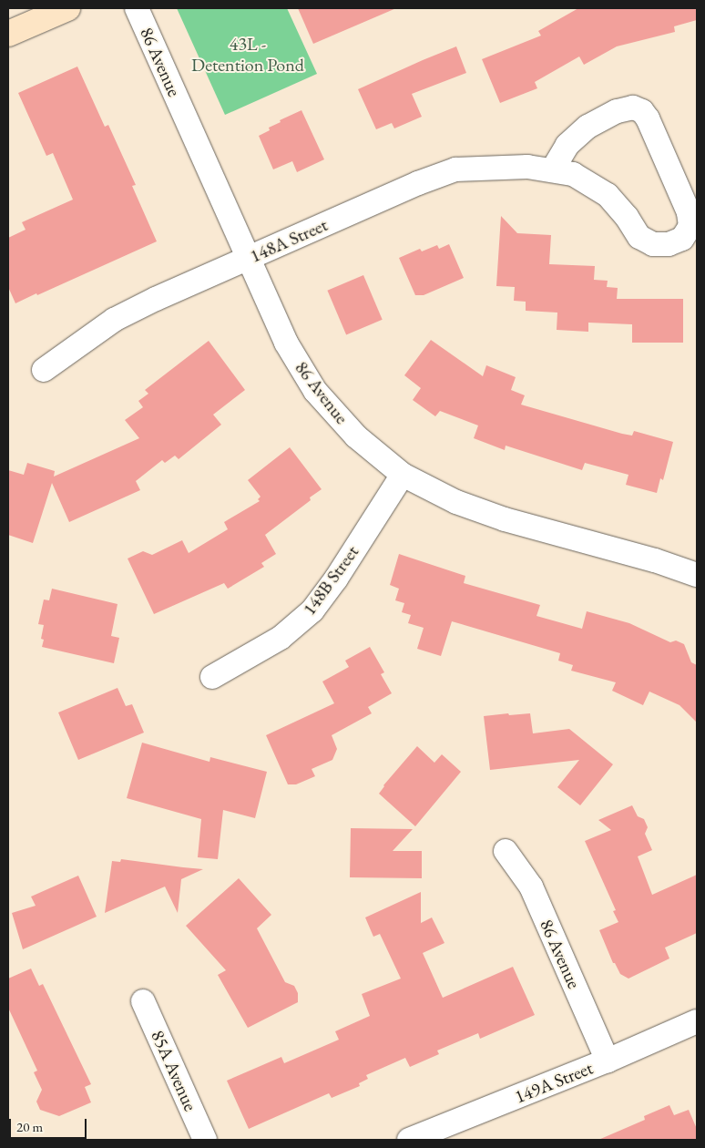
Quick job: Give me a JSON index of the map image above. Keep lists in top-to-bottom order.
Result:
{
  "streets": {
    "street": [
      "86 Avenue",
      "148A Street",
      "148B Street",
      "85A Avenue",
      "149A Street"
    ]
  },
  "crossings": [
    ["86 Avenue", "148A Street"],
    ["86 Avenue", "148B Street"],
    ["86 Avenue", "149A Street"]
  ],
  "parks": ["43L - Detention Pond"],
  "scale_bar": "20 m"
}
